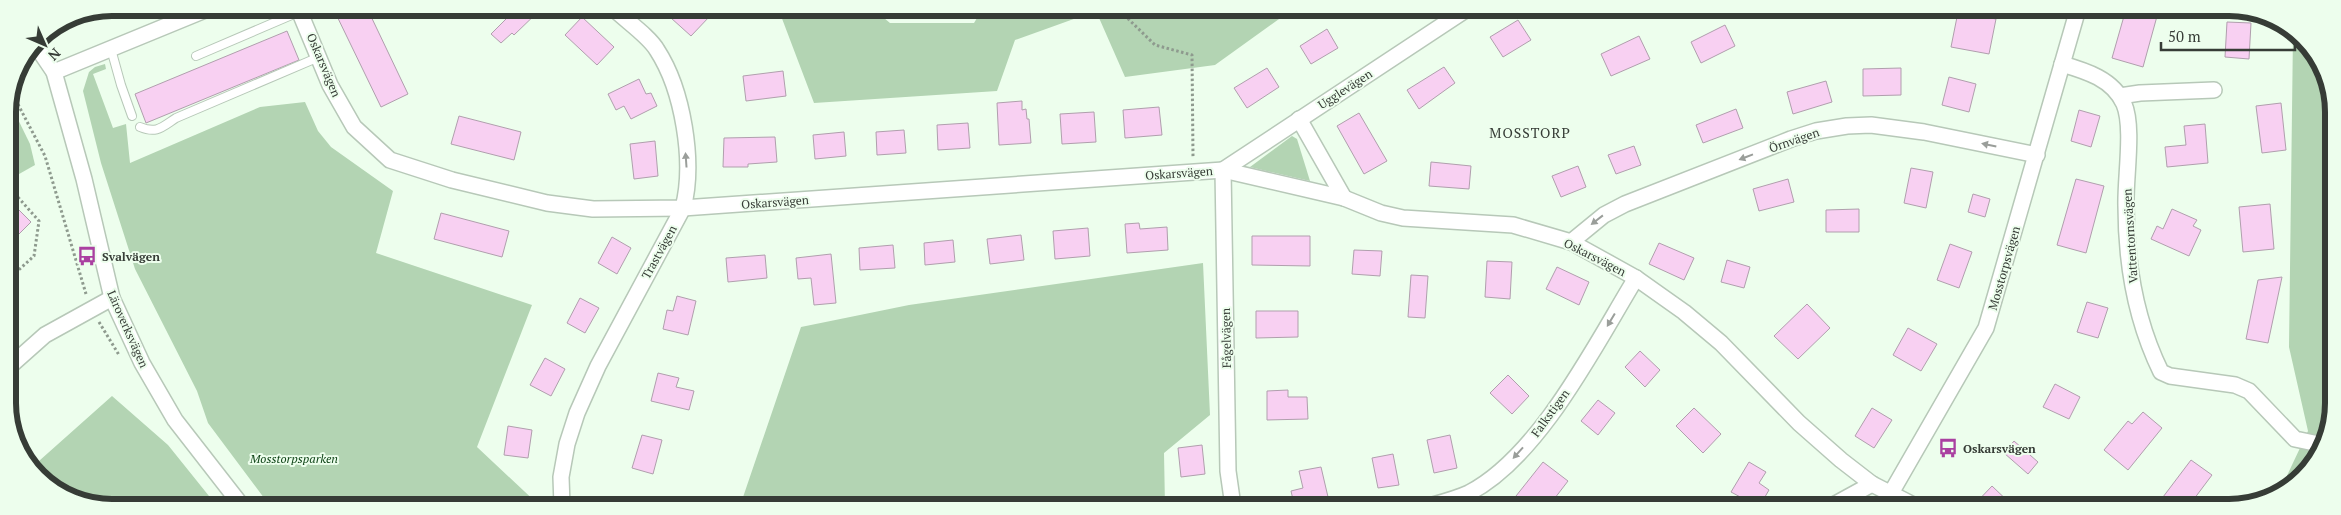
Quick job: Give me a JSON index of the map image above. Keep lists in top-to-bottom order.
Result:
{
  "streets": {
    "street": [
      "Oskarsvägen",
      "Ugglevägen",
      "Örnvägen",
      "Vattentornsvägen",
      "Trastvägen",
      "Mosstorpsvägen",
      "Läroverksvägen",
      "Fågelvägen",
      "Falkstigen"
    ]
  },
  "crossings": [
    ["Oskarsvägen", "Ugglevägen"],
    ["Oskarsvägen", "Örnvägen"],
    ["Oskarsvägen", "Trastvägen"],
    ["Oskarsvägen", "Fågelvägen"],
    ["Oskarsvägen", "Falkstigen"],
    ["Ugglevägen", "Fågelvägen"],
    ["Örnvägen", "Mosstorpsvägen"]
  ],
  "one_way": ["Örnvägen", "Trastvägen", "Falkstigen"],
  "districts": ["MOSSTORP"],
  "parks": ["Mosstorpsparken"],
  "places": {
    "bus stop": ["Svalvägen", "Oskarsvägen"]
  },
  "scale_bar": "50 m",
  "north": "bottom right"
}
